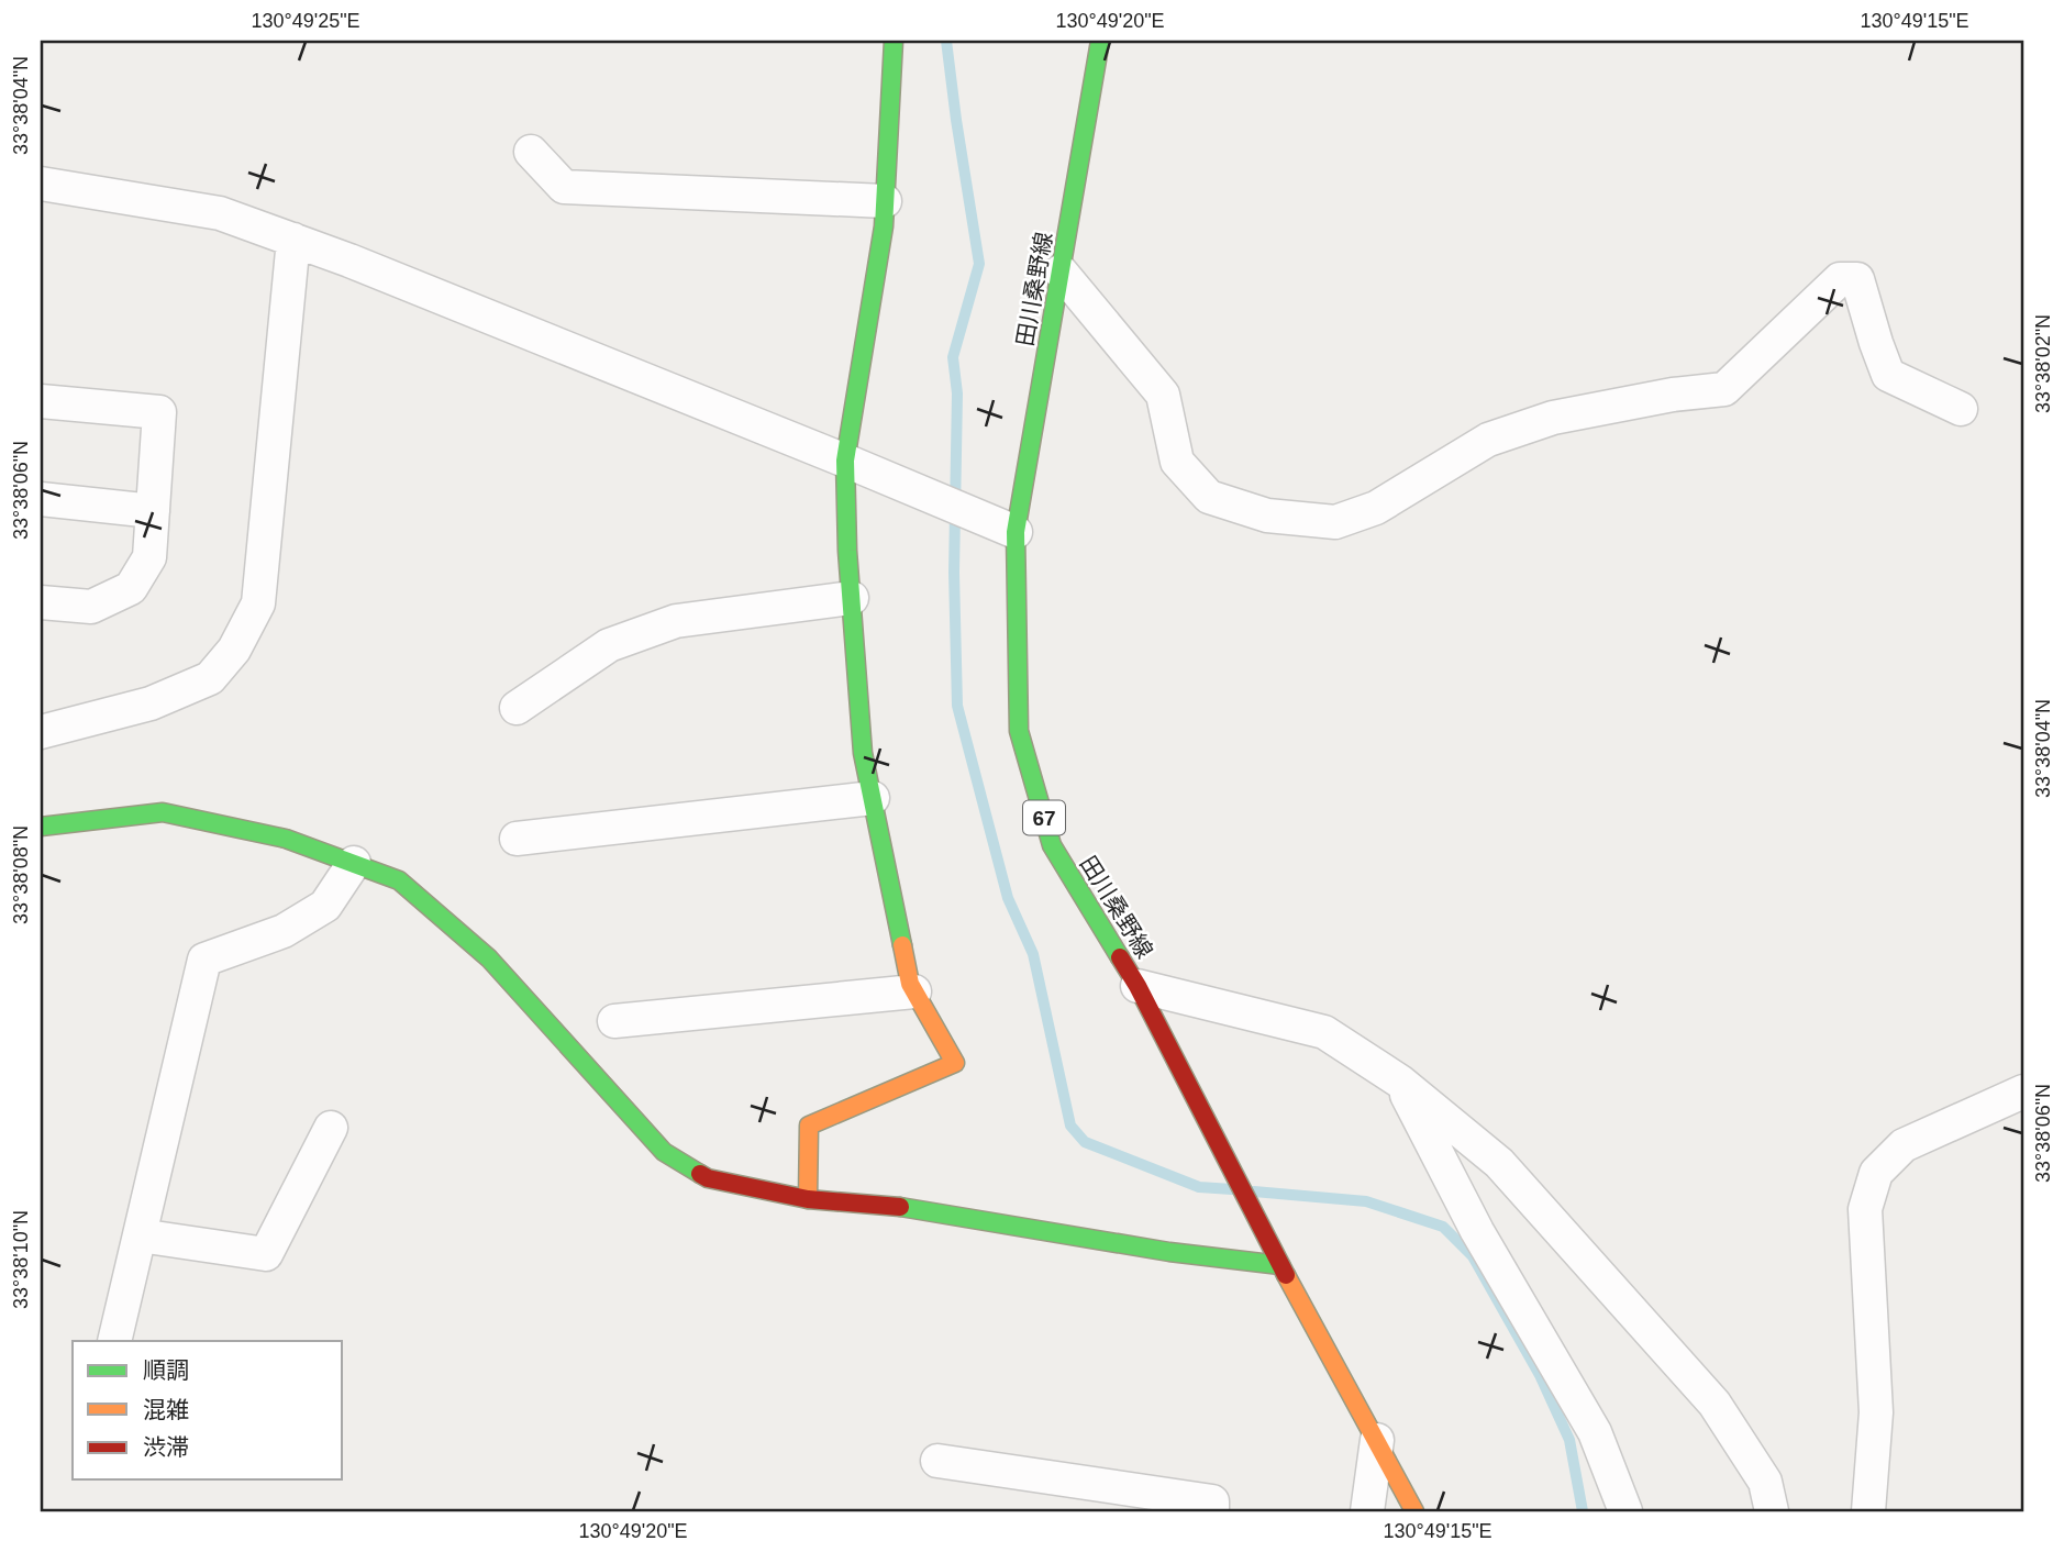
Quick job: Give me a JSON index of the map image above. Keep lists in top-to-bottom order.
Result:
{
  "streets": {
    "street": ["田川桑野線", "67"]
  },
  "legend": ["順調", "混雑", "渋滞"],
  "coordinates": [
    "130°49'25\"E",
    "130°49'20\"E",
    "130°49'15\"E",
    "33°38'04\"N",
    "33°38'02\"N",
    "33°38'06\"N",
    "33°38'08\"N",
    "33°38'10\"N"
  ]
}
